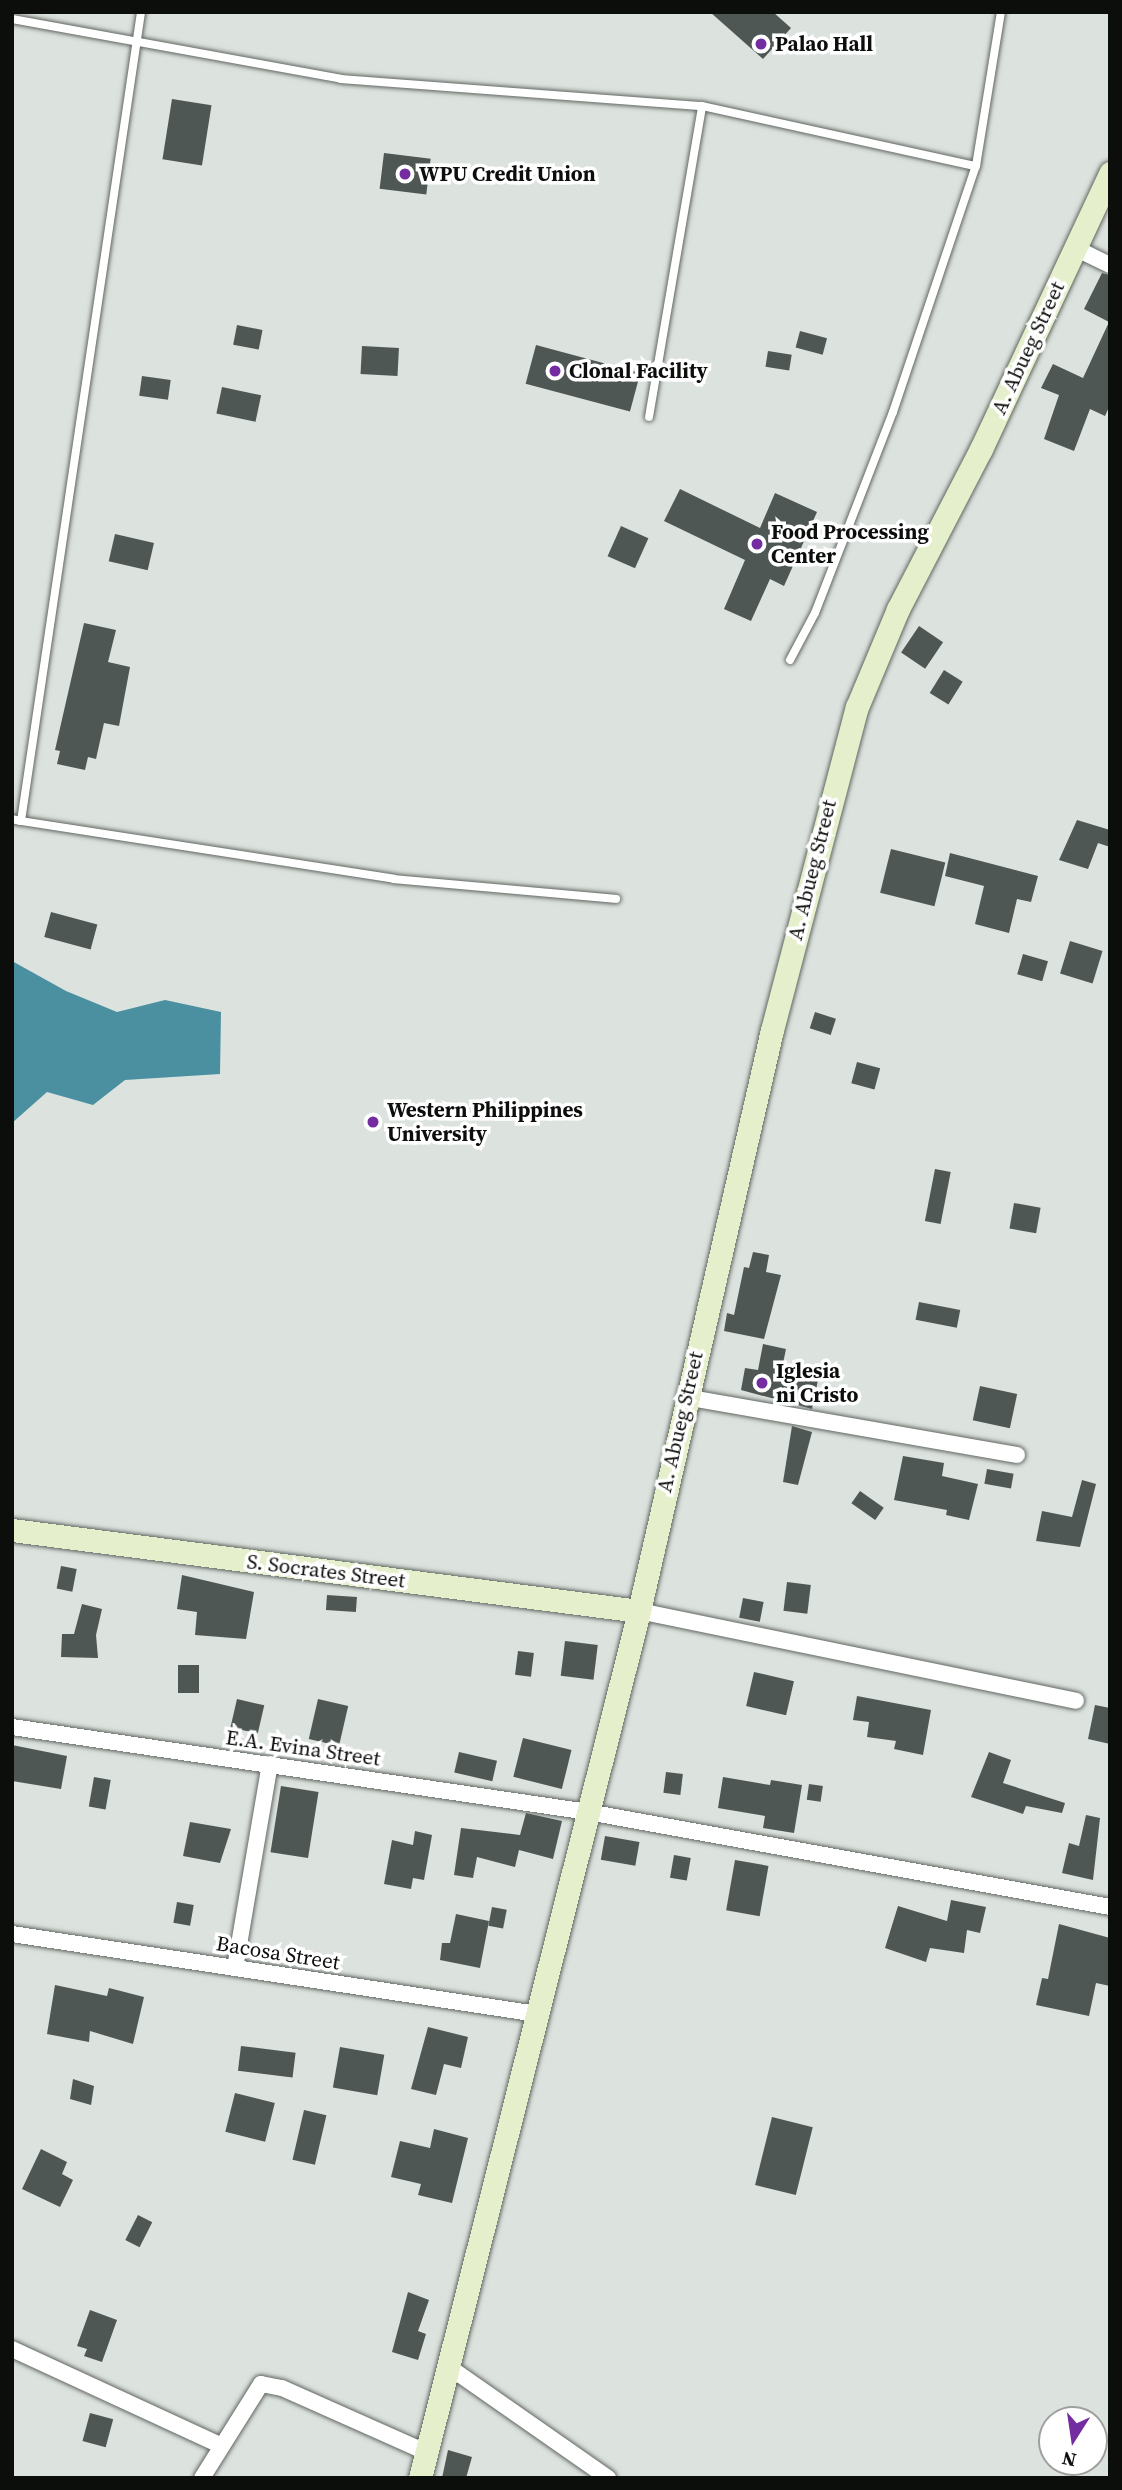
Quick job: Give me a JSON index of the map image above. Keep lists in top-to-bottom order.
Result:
{
  "streets": {
    "street": [
      "A. Abueg Street",
      "S. Socrates Street",
      "E.A. Evina Street",
      "Bacosa Street"
    ]
  },
  "crossings": [
    ["A. Abueg Street", "S. Socrates Street"],
    ["A. Abueg Street", "E.A. Evina Street"],
    ["A. Abueg Street", "Bacosa Street"]
  ],
  "places": [
    "Palao Hall",
    "WPU Credit Union",
    "Clonal Facility",
    "Food Processing Center",
    "Western Philippines University",
    "Iglesia ni Cristo"
  ],
  "north": "bottom"
}
